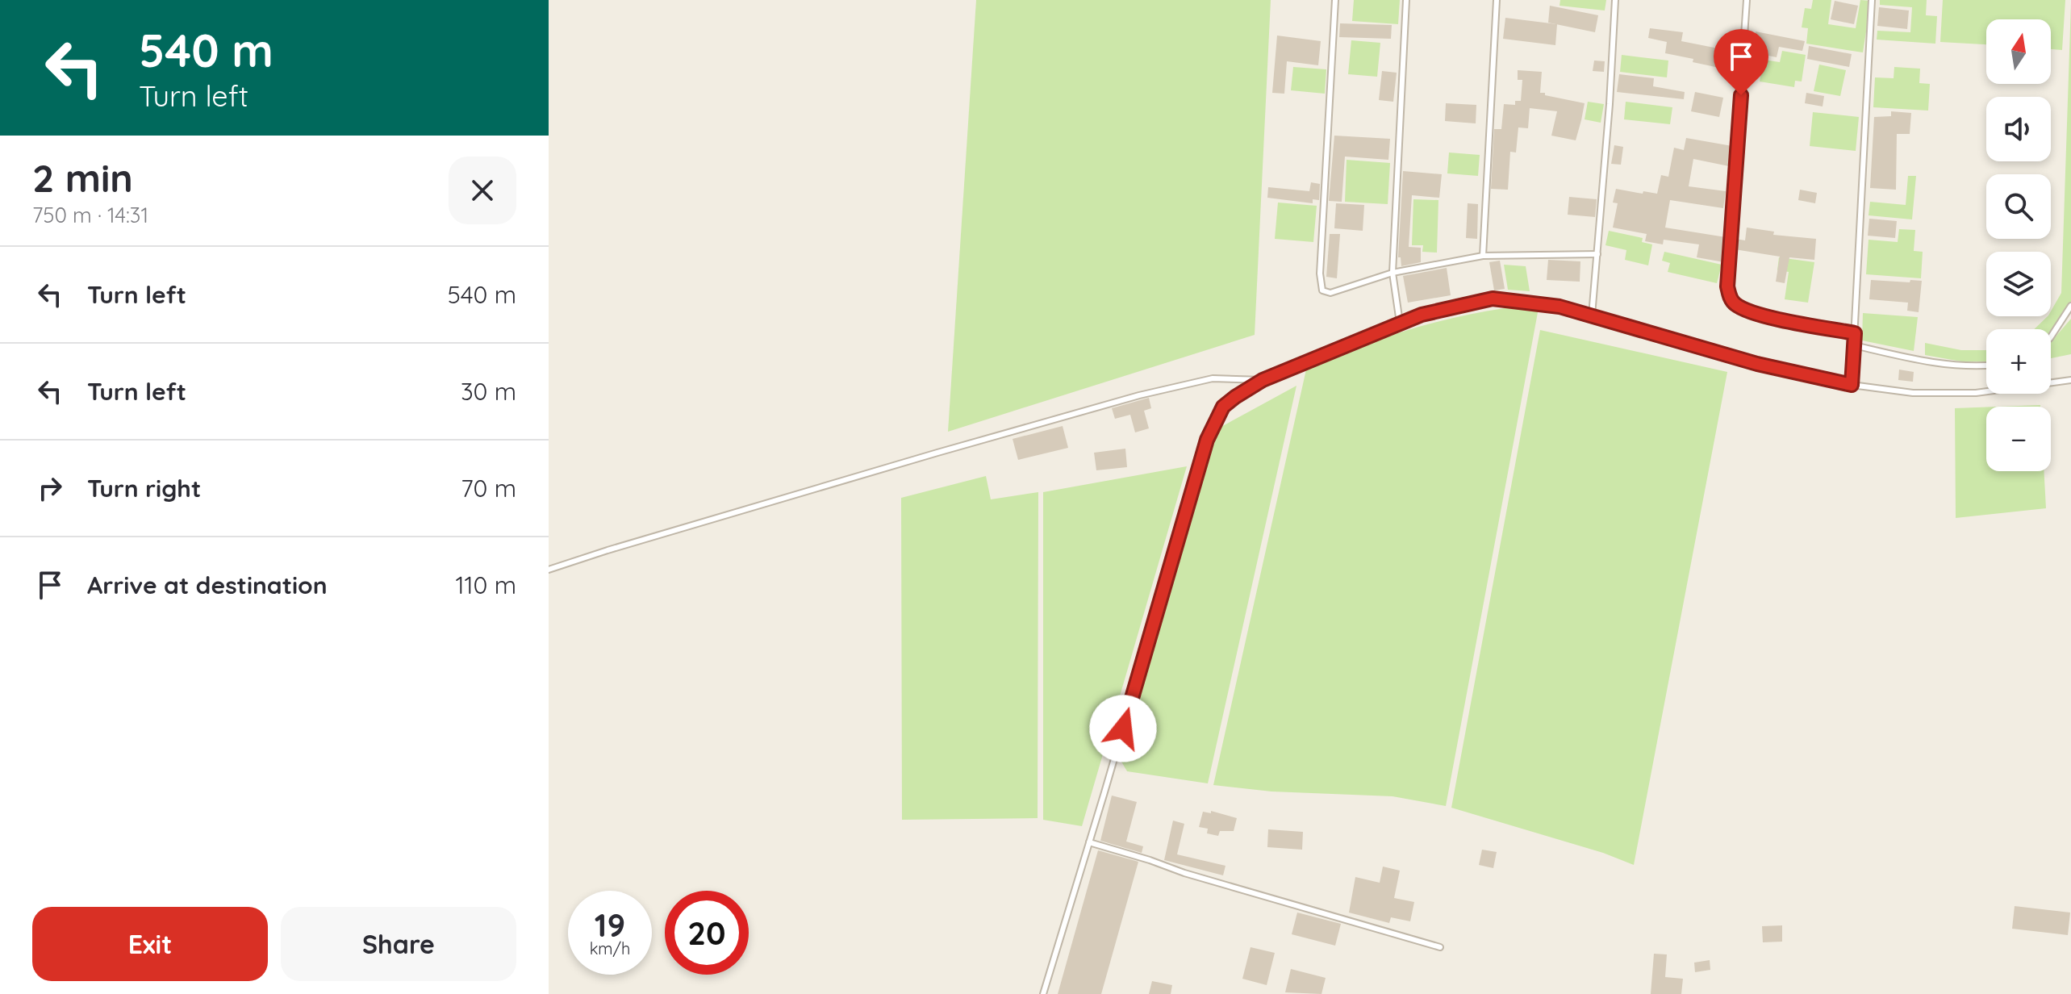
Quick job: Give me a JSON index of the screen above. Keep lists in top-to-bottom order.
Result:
{
  "north": "top",
  "page": {
    "turn": ["540 m", "Turn left"],
    "map_buttons": ["+", "−"],
    "heading": ["2 min", "750 m · 14:31"],
    "list": [
      {
        "name": "Turn left",
        "value": "540 m"
      },
      {
        "name": "Turn left",
        "value": "30 m"
      },
      {
        "name": "Turn right",
        "value": "70 m"
      },
      {
        "name": "Arrive at destination",
        "value": "110 m"
      }
    ],
    "speed": "19 km/h",
    "limit": "20",
    "buttons": ["Exit", "Share"]
  }
}
